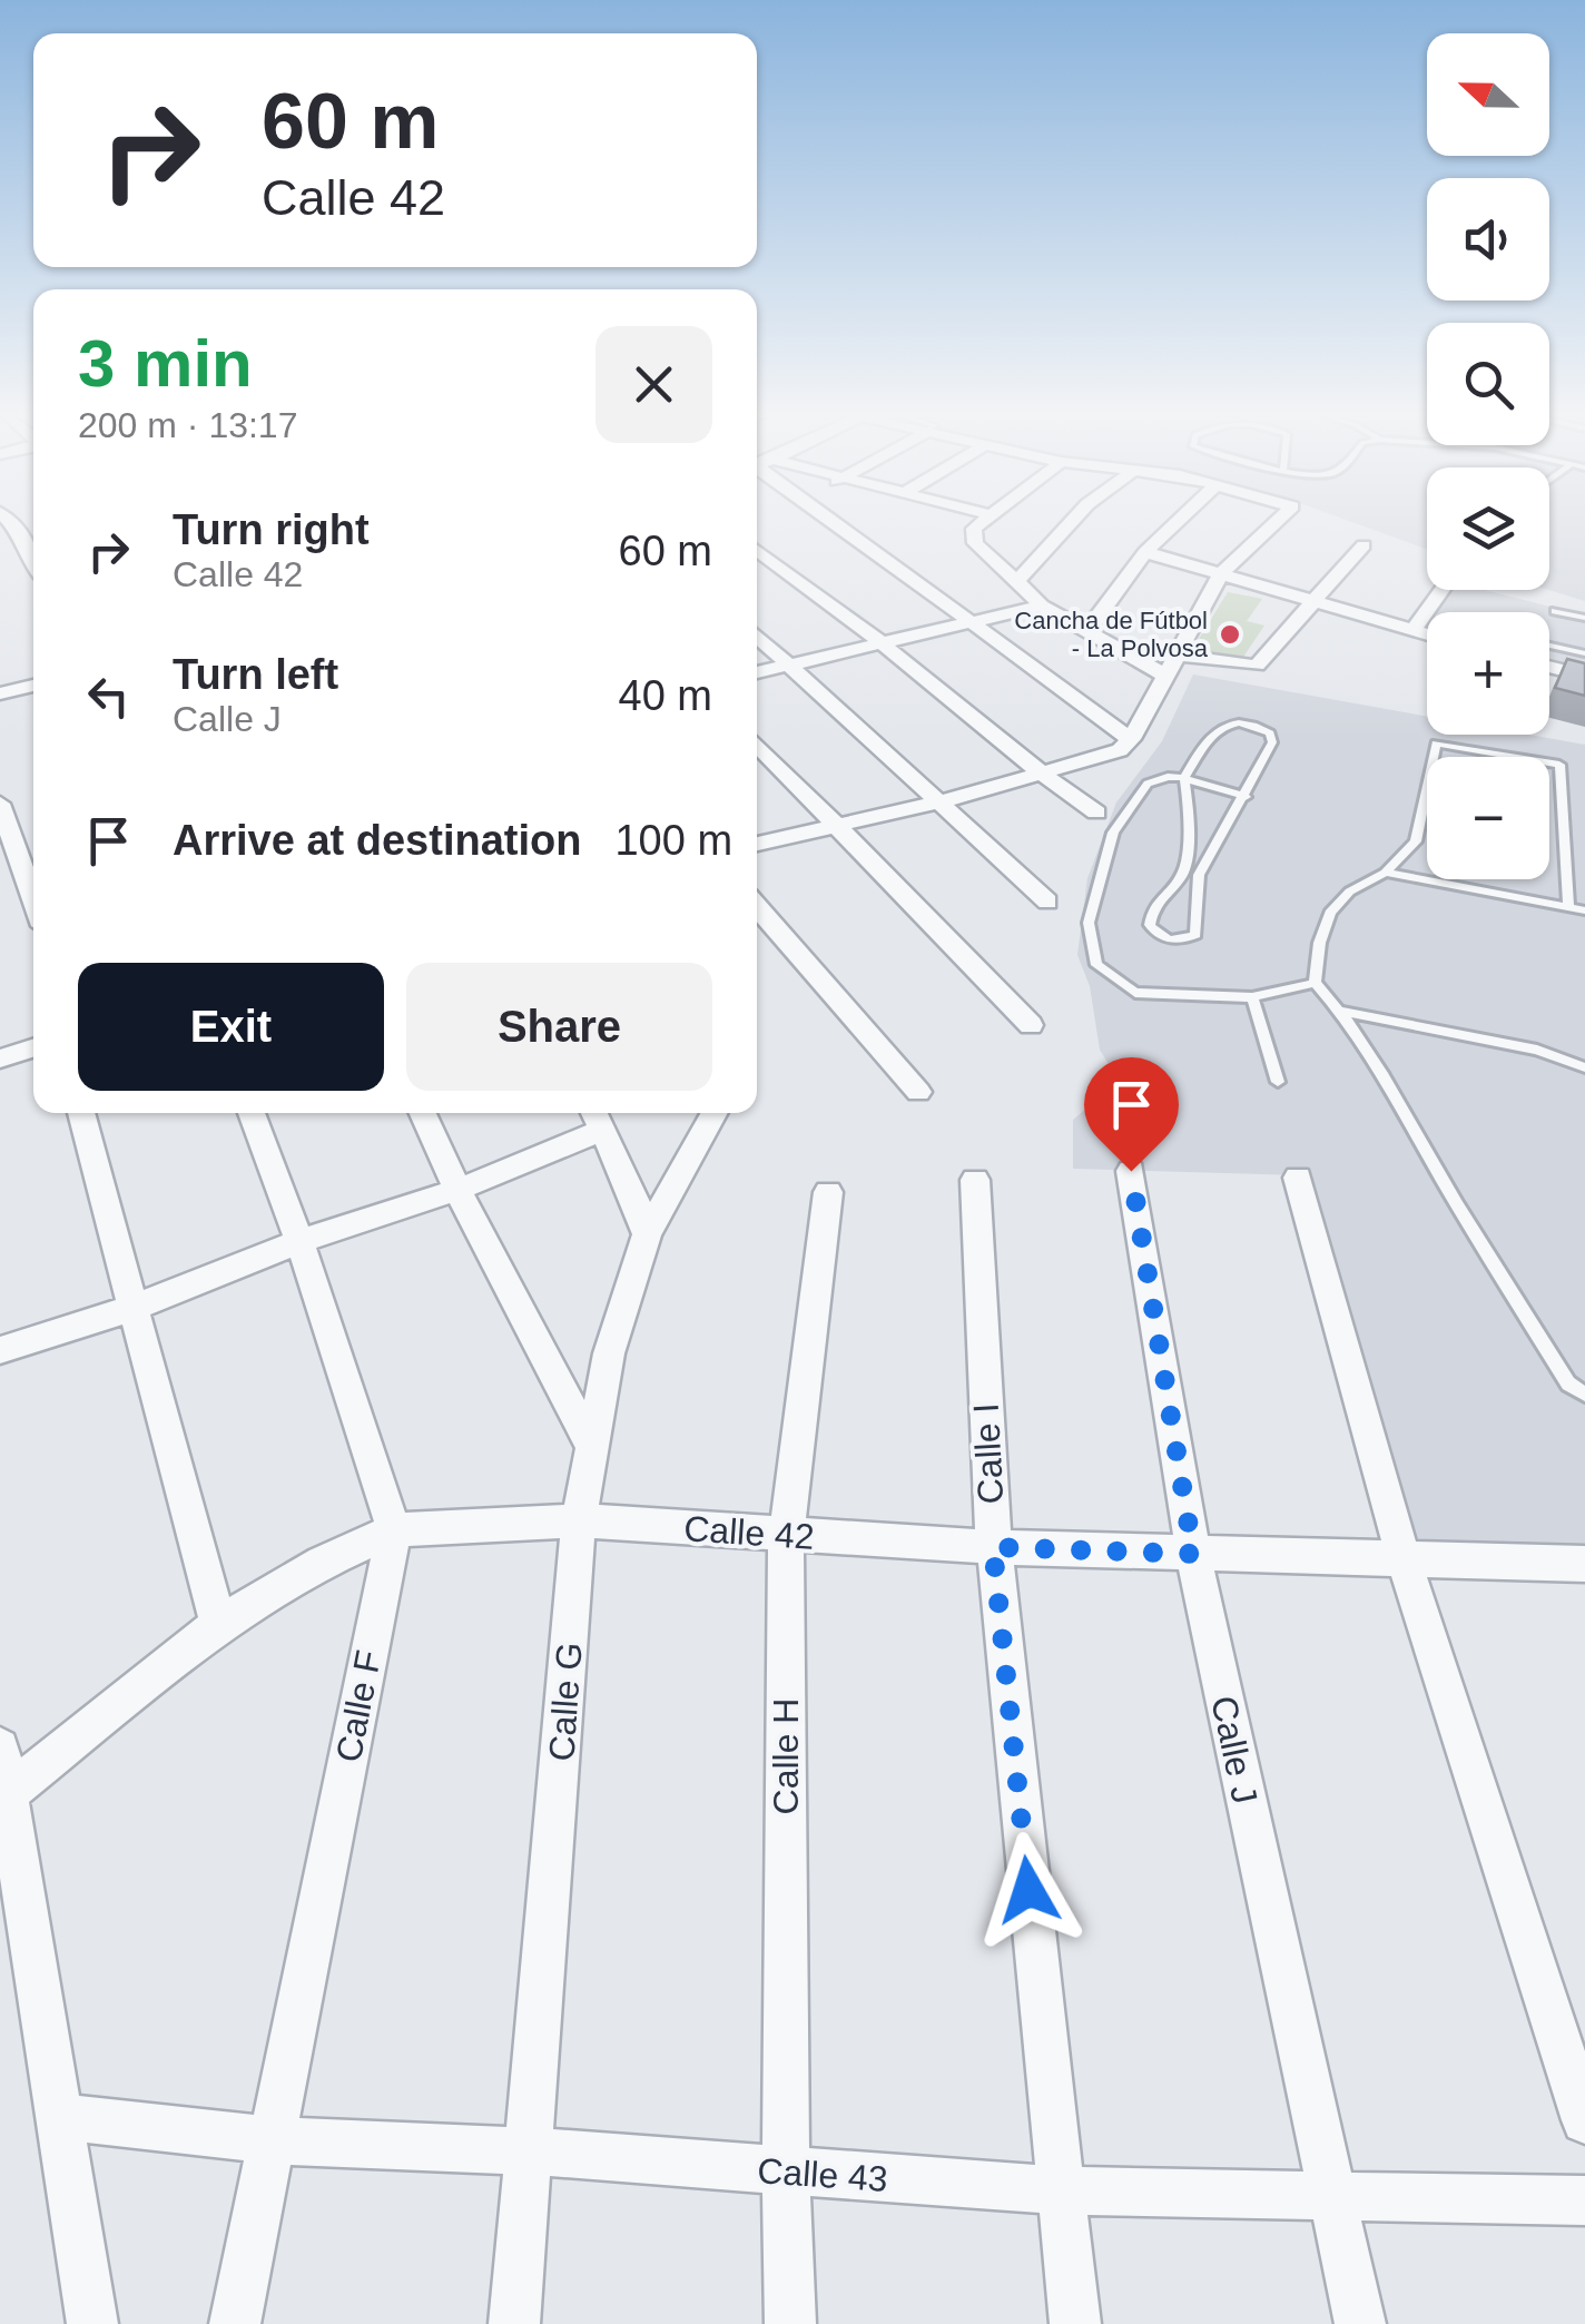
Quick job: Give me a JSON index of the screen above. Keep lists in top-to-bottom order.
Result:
{
  "streets": {
    "street": [
      "Calle I",
      "Calle 42",
      "Calle G",
      "Calle F",
      "Calle J",
      "Calle H",
      "Calle 43"
    ]
  },
  "crossings": [
    ["Calle I", "Calle 42"],
    ["Calle I", "Calle 43"],
    ["Calle 42", "Calle G"],
    ["Calle 42", "Calle F"],
    ["Calle 42", "Calle J"],
    ["Calle 42", "Calle H"],
    ["Calle G", "Calle 43"],
    ["Calle F", "Calle 43"],
    ["Calle J", "Calle 43"],
    ["Calle H", "Calle 43"]
  ],
  "places": ["Cancha de Fútbol - La Polvosa"],
  "north": "left",
  "page": {
    "map_buttons": ["+", "−"],
    "turn": ["60 m", "Calle 42"],
    "heading": ["3 min", "200 m · 13:17"],
    "list": [
      {
        "name": "Turn right",
        "note": "Calle 42",
        "value": "60 m"
      },
      {
        "name": "Turn left",
        "note": "Calle J",
        "value": "40 m"
      },
      {
        "name": "Arrive at destination",
        "value": "100 m"
      }
    ],
    "buttons": ["Exit", "Share"]
  }
}
